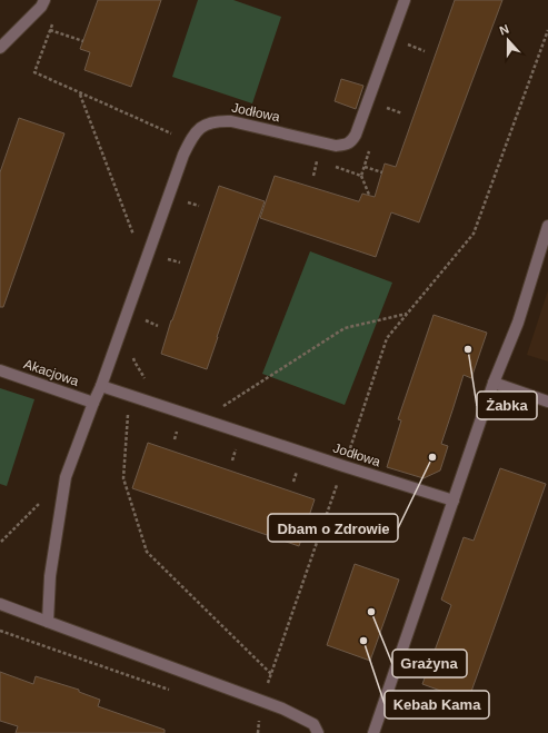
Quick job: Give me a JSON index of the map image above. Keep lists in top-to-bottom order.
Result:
{
  "streets": {
    "street": ["Jodłowa", "Akacjowa"]
  },
  "crossings": [
    ["Jodłowa", "Akacjowa"]
  ],
  "places": [
    "Żabka",
    "Dbam o Zdrowie",
    "Grażyna",
    "Kebab Kama"
  ],
  "north": "top"
}
